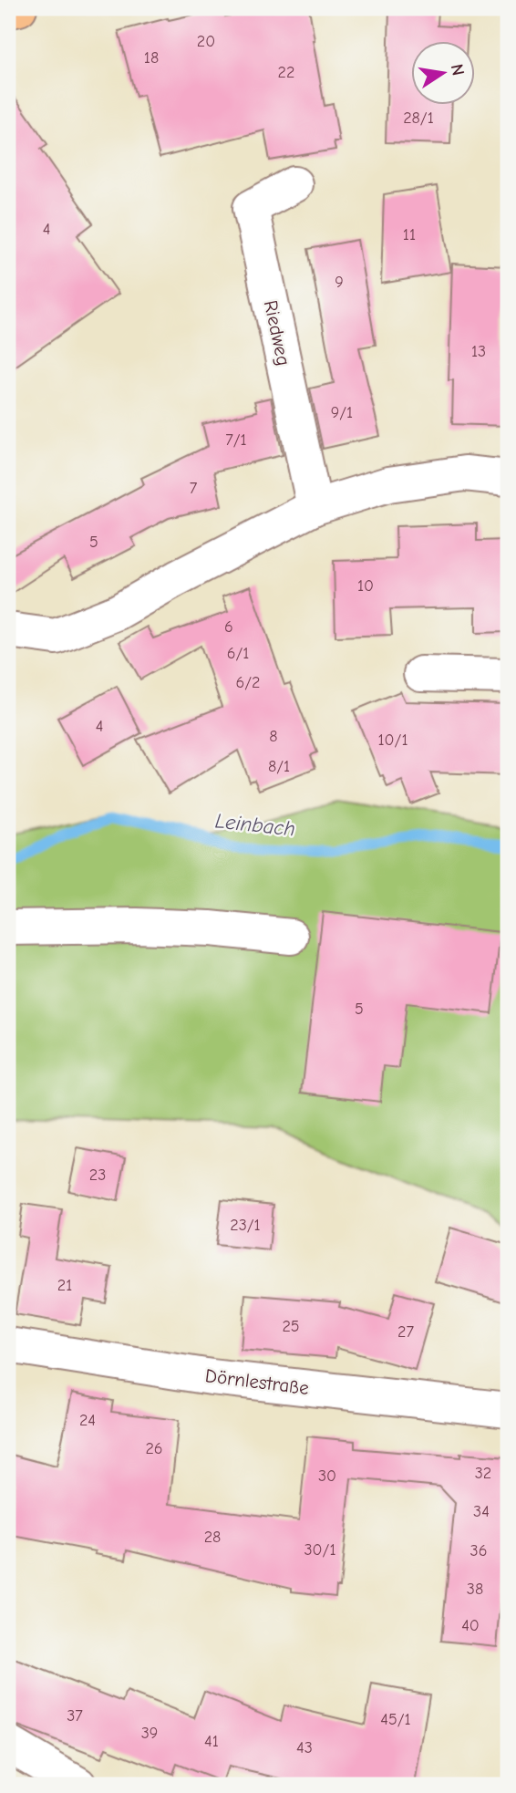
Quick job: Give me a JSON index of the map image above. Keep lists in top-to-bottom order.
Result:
{
  "streets": {
    "street": ["Riedweg", "Dörnlestraße"]
  },
  "water": ["Leinbach"],
  "house_numbers": [
    "20",
    "18",
    "22",
    "28/1",
    "4",
    "11",
    "9",
    "13",
    "9/1",
    "7/1",
    "7",
    "5",
    "10",
    "6",
    "6/1",
    "6/2",
    "4",
    "8",
    "10/1",
    "8/1",
    "5",
    "23",
    "23/1",
    "21",
    "25",
    "27",
    "24",
    "26",
    "32",
    "30",
    "34",
    "28",
    "30/1",
    "36",
    "38",
    "40",
    "37",
    "45/1",
    "39",
    "41",
    "43"
  ],
  "north": "right"
}
